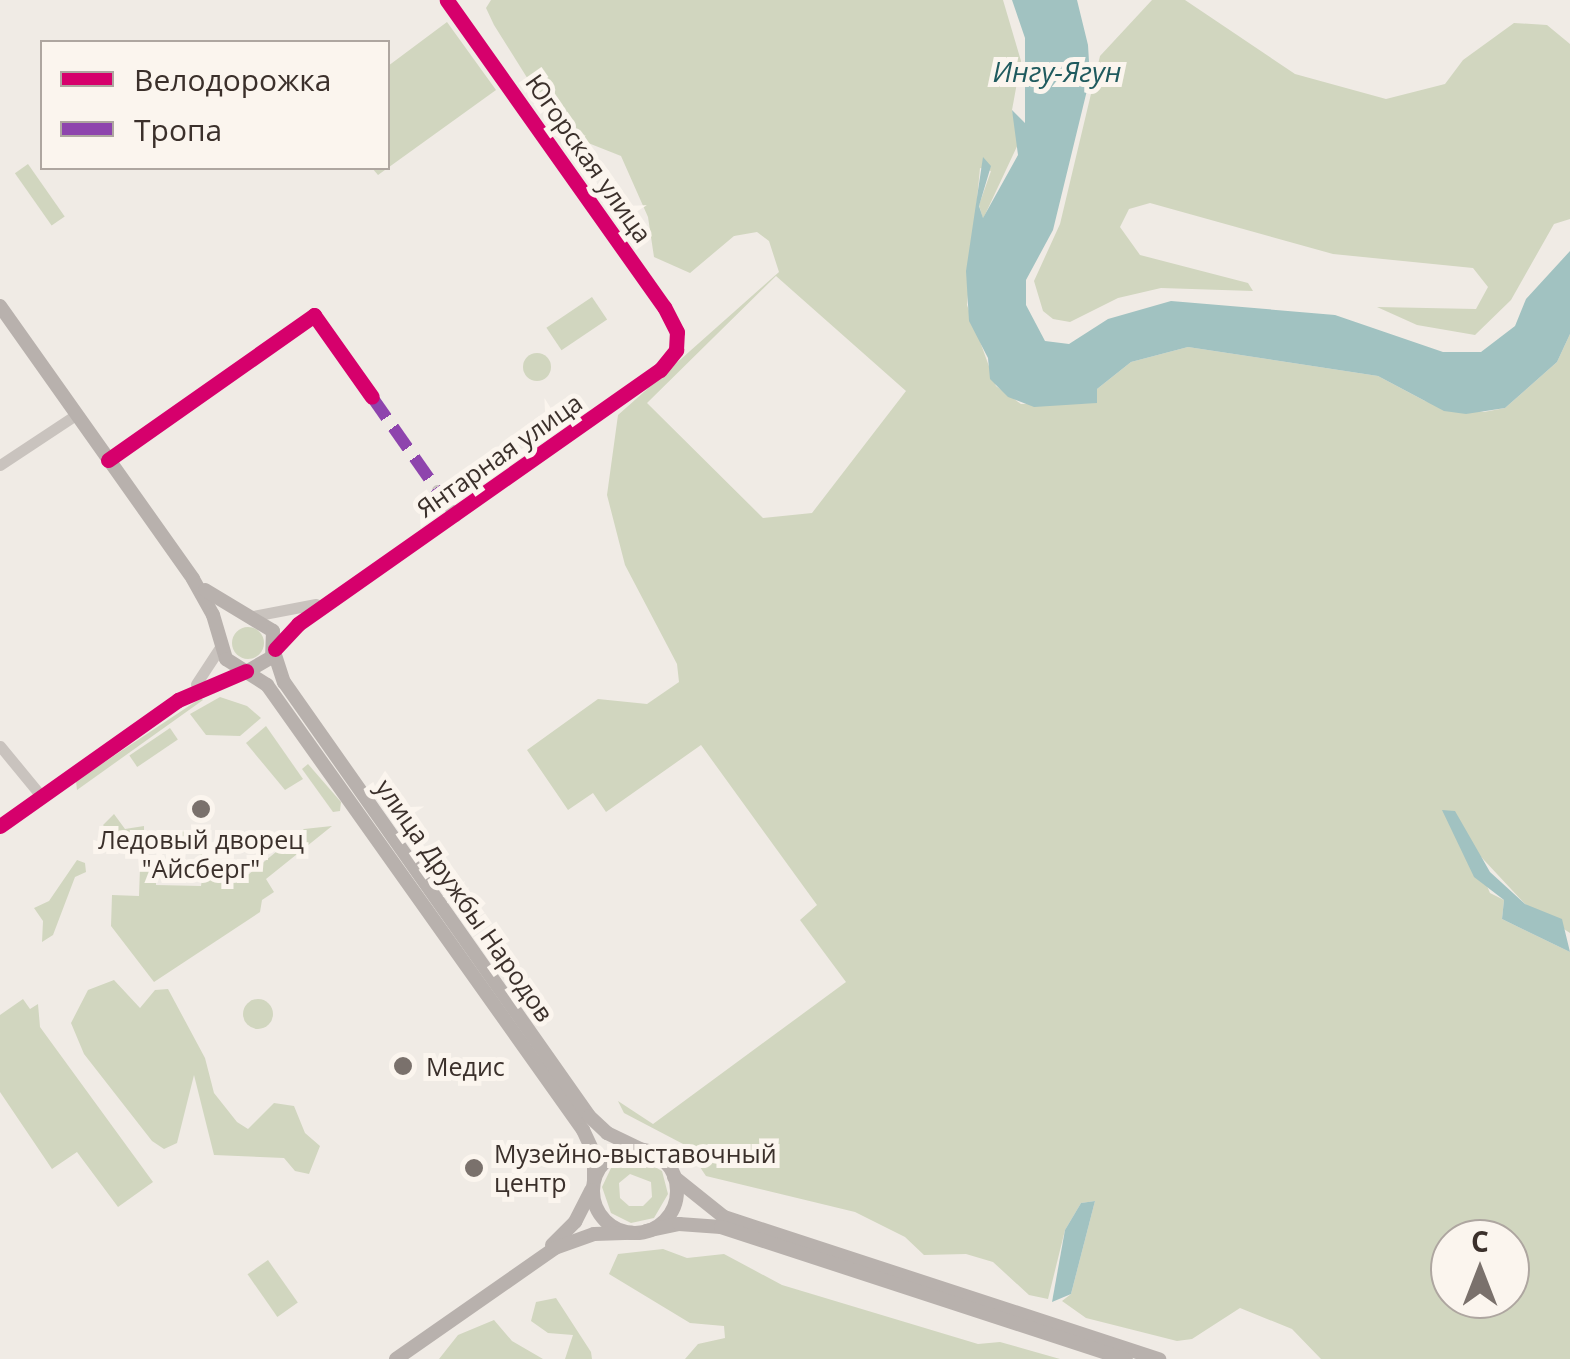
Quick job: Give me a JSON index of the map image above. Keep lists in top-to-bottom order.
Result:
{
  "streets": {
    "main road": ["улица Дружбы Народов"],
    "street": ["Югорская улица", "Янтарная улица"]
  },
  "crossings": [
    ["Югорская улица", "Янтарная улица"]
  ],
  "water": ["Ингу-Ягун"],
  "places": ["Ледовый дворец \"Айсберг\"", "Медис", "Музейно-выставочный центр"],
  "legend": ["Велодорожка", "Тропа"],
  "north": "top"
}
